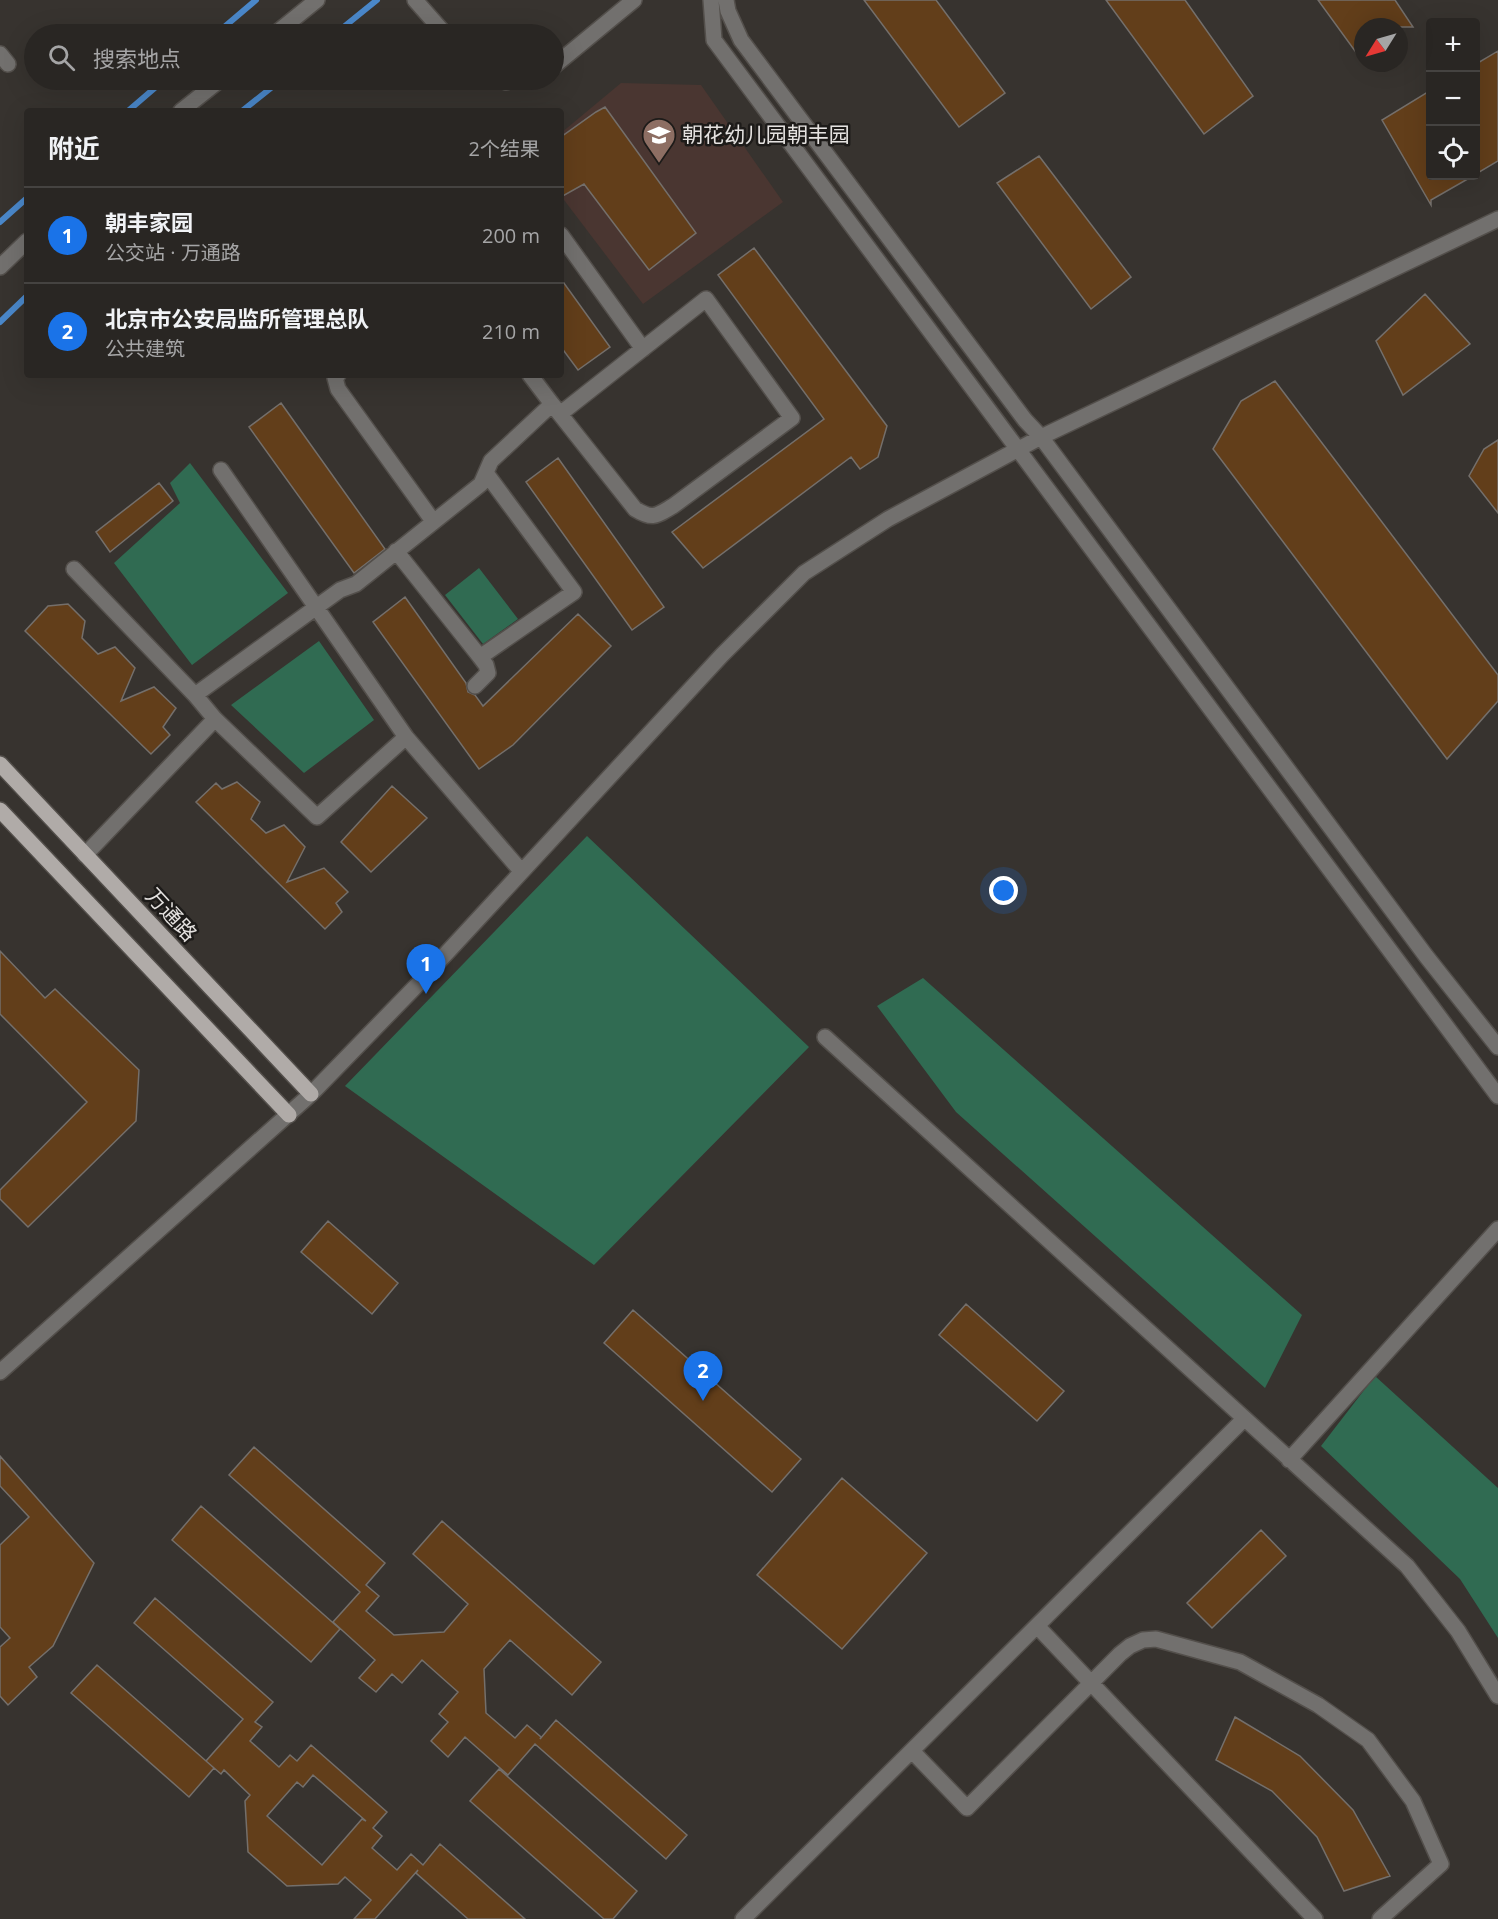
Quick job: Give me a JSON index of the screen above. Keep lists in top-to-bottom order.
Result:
{
  "streets": {
    "main road": ["万通路"]
  },
  "places": {
    "school or university": ["朝花幼儿园朝丰园"]
  },
  "north": "bottom left",
  "page": {
    "map_buttons": ["+", "−"],
    "search": "搜索地点",
    "heading": ["附近", "2个结果"],
    "list": [
      {
        "mark": "1",
        "name": "朝丰家园",
        "note": "公交站 · 万通路",
        "value": "200 m"
      },
      {
        "mark": "2",
        "name": "北京市公安局监所管理总队",
        "note": "公共建筑",
        "value": "210 m"
      }
    ],
    "pins": ["1", "2"]
  }
}
